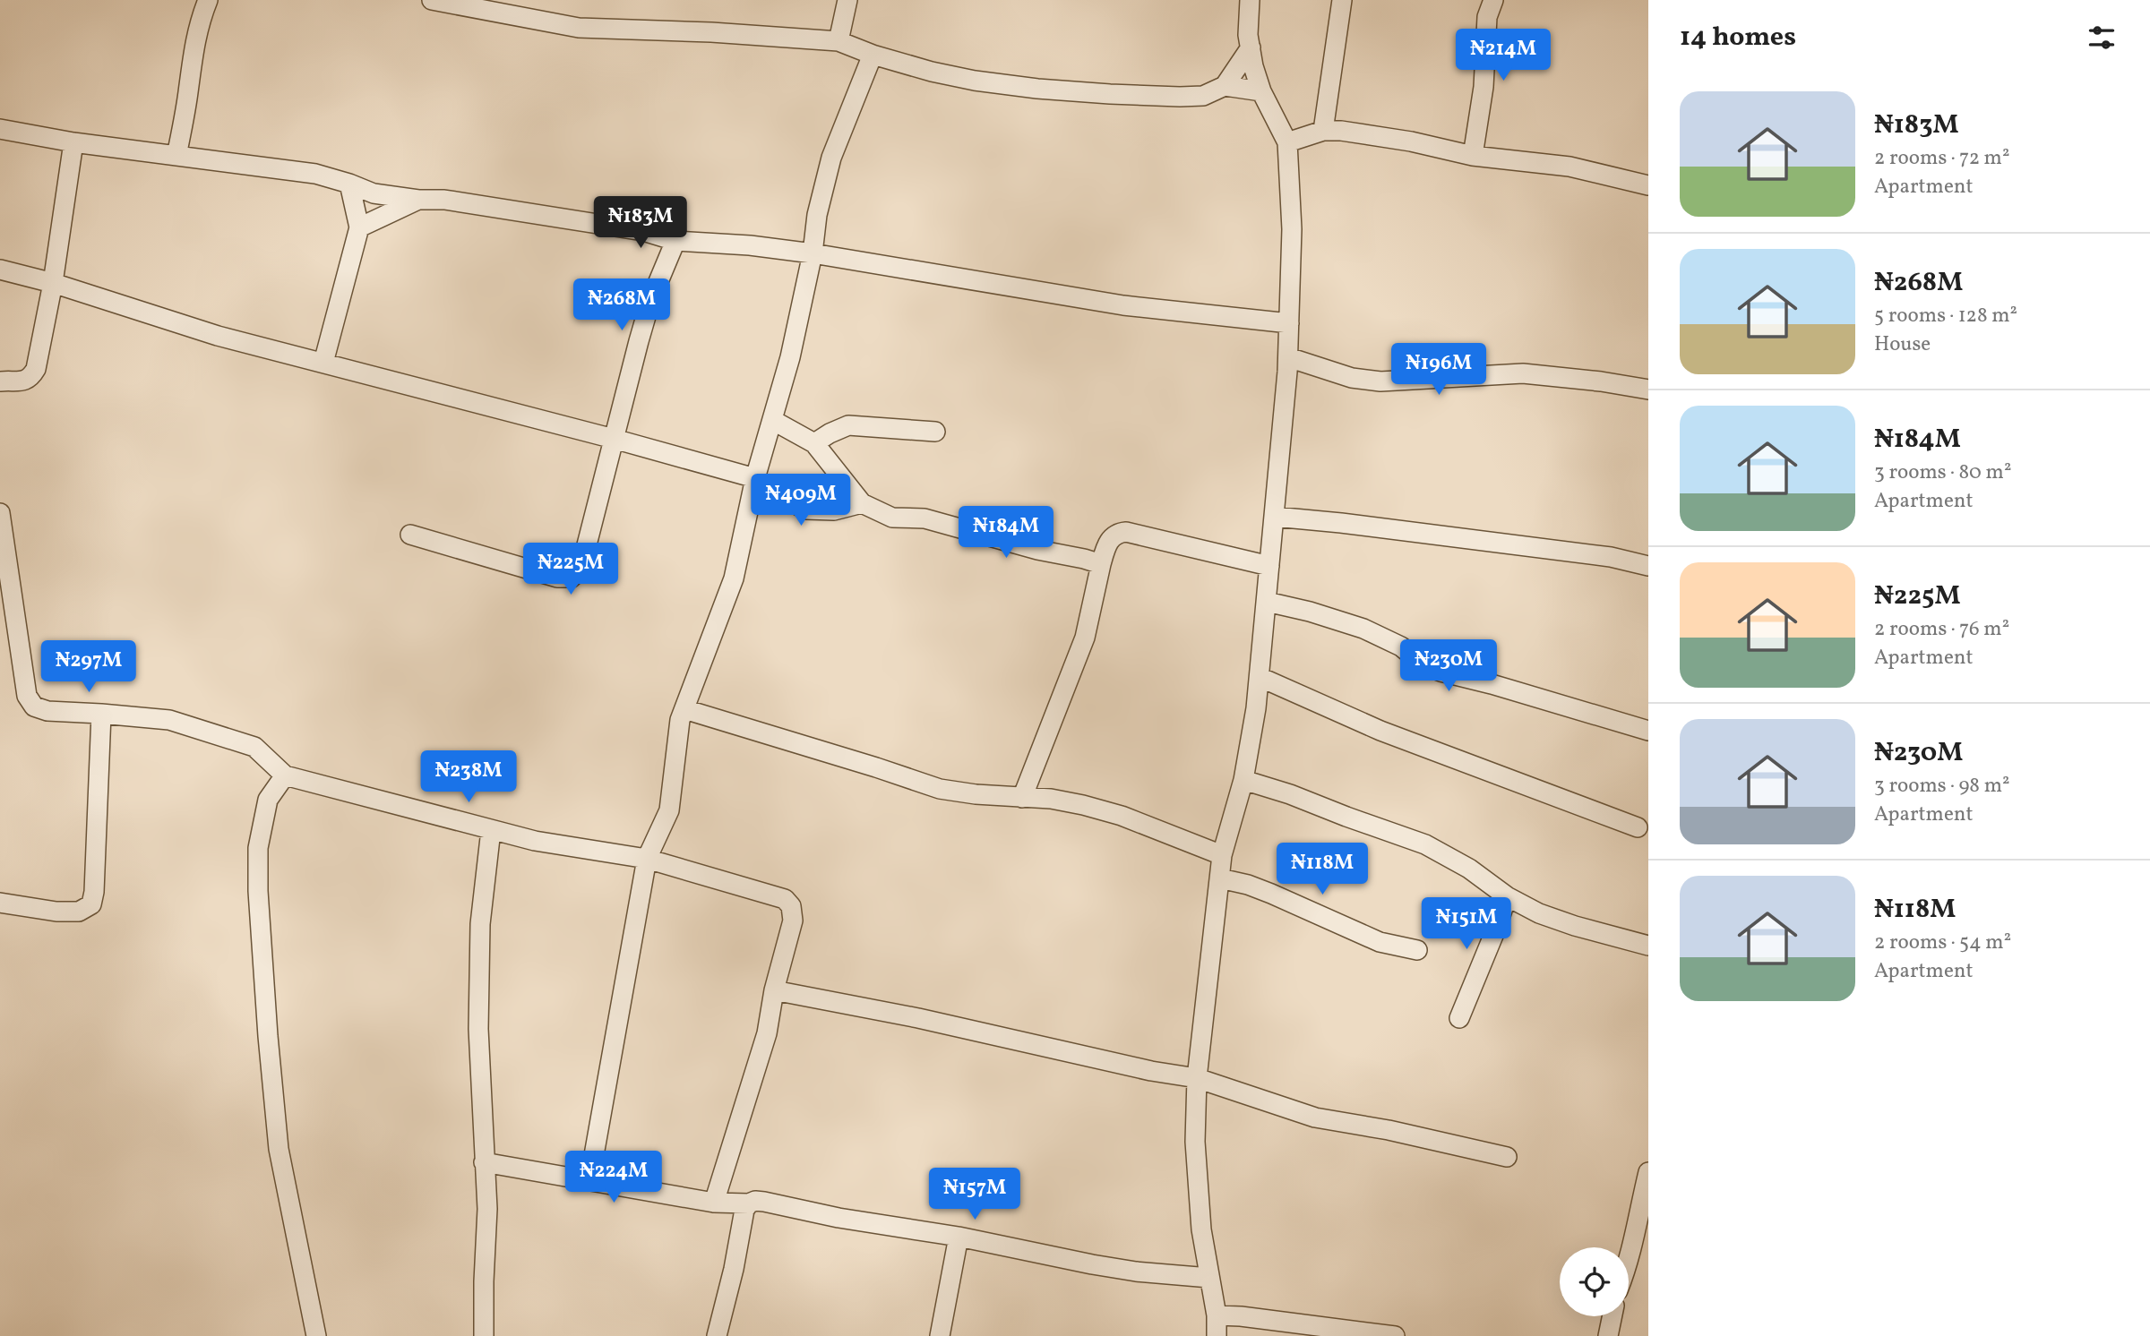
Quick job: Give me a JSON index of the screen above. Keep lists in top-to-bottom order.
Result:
{
  "page": {
    "heading": "14 homes",
    "price": [
      "₦214M",
      "₦183M",
      "₦268M",
      "₦196M",
      "₦409M",
      "₦184M",
      "₦225M",
      "₦230M",
      "₦297M",
      "₦238M",
      "₦118M",
      "₦151M",
      "₦224M",
      "₦157M"
    ],
    "list": [
      {
        "name": "₦183M",
        "note": "2 rooms · 72 m² · Apartment"
      },
      {
        "name": "₦268M",
        "note": "5 rooms · 128 m² · House"
      },
      {
        "name": "₦184M",
        "note": "3 rooms · 80 m² · Apartment"
      },
      {
        "name": "₦225M",
        "note": "2 rooms · 76 m² · Apartment"
      },
      {
        "name": "₦230M",
        "note": "3 rooms · 98 m² · Apartment"
      },
      {
        "name": "₦118M",
        "note": "2 rooms · 54 m² · Apartment"
      }
    ]
  }
}
